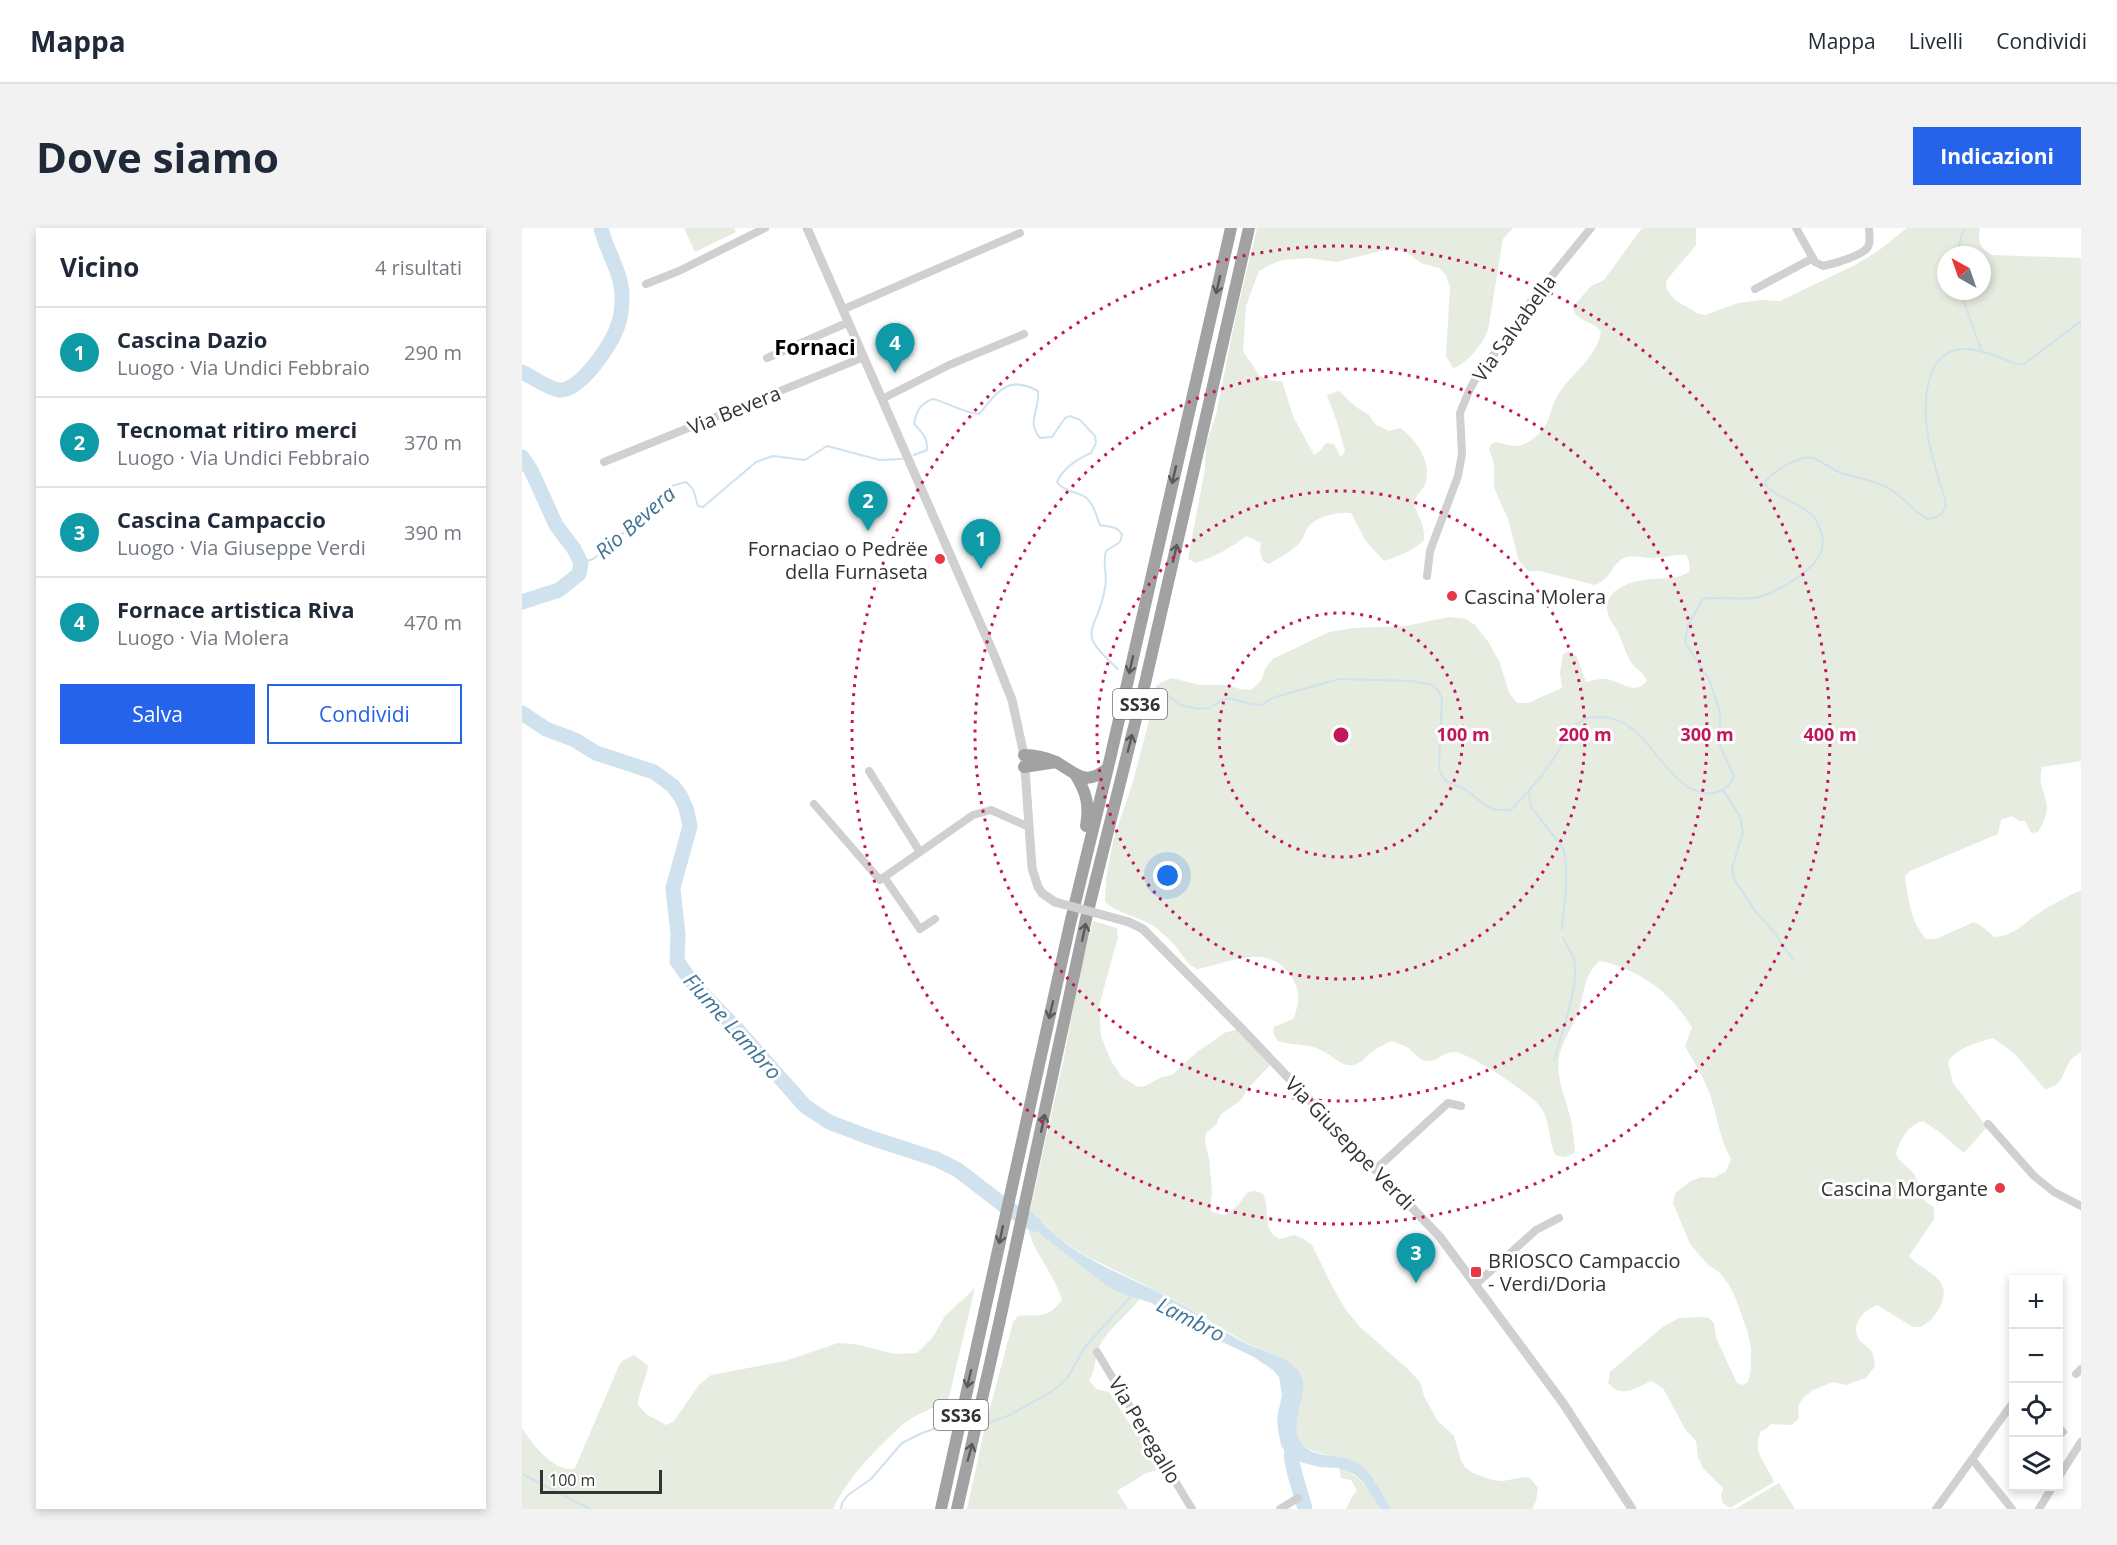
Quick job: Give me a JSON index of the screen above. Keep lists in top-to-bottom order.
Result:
{
  "streets": {
    "highway": ["SS36"],
    "street": [
      "Via Salvabella",
      "Via Bevera",
      "Via Giuseppe Verdi",
      "Via Peregallo"
    ]
  },
  "districts": ["Fornaci"],
  "water": ["Rio Bevera", "Fiume Lambro", "Lambro"],
  "places": {
    "other": ["Fornaciao o Pedrëe della Furnaseta", "Cascina Molera", "Cascina Morgante"],
    "transit": ["BRIOSCO Campaccio - Verdi/Doria"]
  },
  "scale_bar": "100 m",
  "north": "top left",
  "page": {
    "header": "Mappa",
    "nav": ["Mappa", "Livelli", "Condividi"],
    "buttons": [
      "Indicazioni",
      ["Salva", "Condividi"]
    ],
    "title": "Dove siamo",
    "heading": ["Vicino", "4 risultati"],
    "list": [
      {
        "mark": "1",
        "name": "Cascina Dazio",
        "note": "Luogo · Via Undici Febbraio",
        "value": "290 m"
      },
      {
        "mark": "2",
        "name": "Tecnomat ritiro merci",
        "note": "Luogo · Via Undici Febbraio",
        "value": "370 m"
      },
      {
        "mark": "3",
        "name": "Cascina Campaccio",
        "note": "Luogo · Via Giuseppe Verdi",
        "value": "390 m"
      },
      {
        "mark": "4",
        "name": "Fornace artistica Riva",
        "note": "Luogo · Via Molera",
        "value": "470 m"
      }
    ],
    "pins": [
      "4",
      "2",
      "1",
      "3"
    ],
    "map_buttons": ["+", "−"],
    "scale": "100 m"
  },
  "rings": [
    "100 m",
    "200 m",
    "300 m",
    "400 m"
  ]
}
